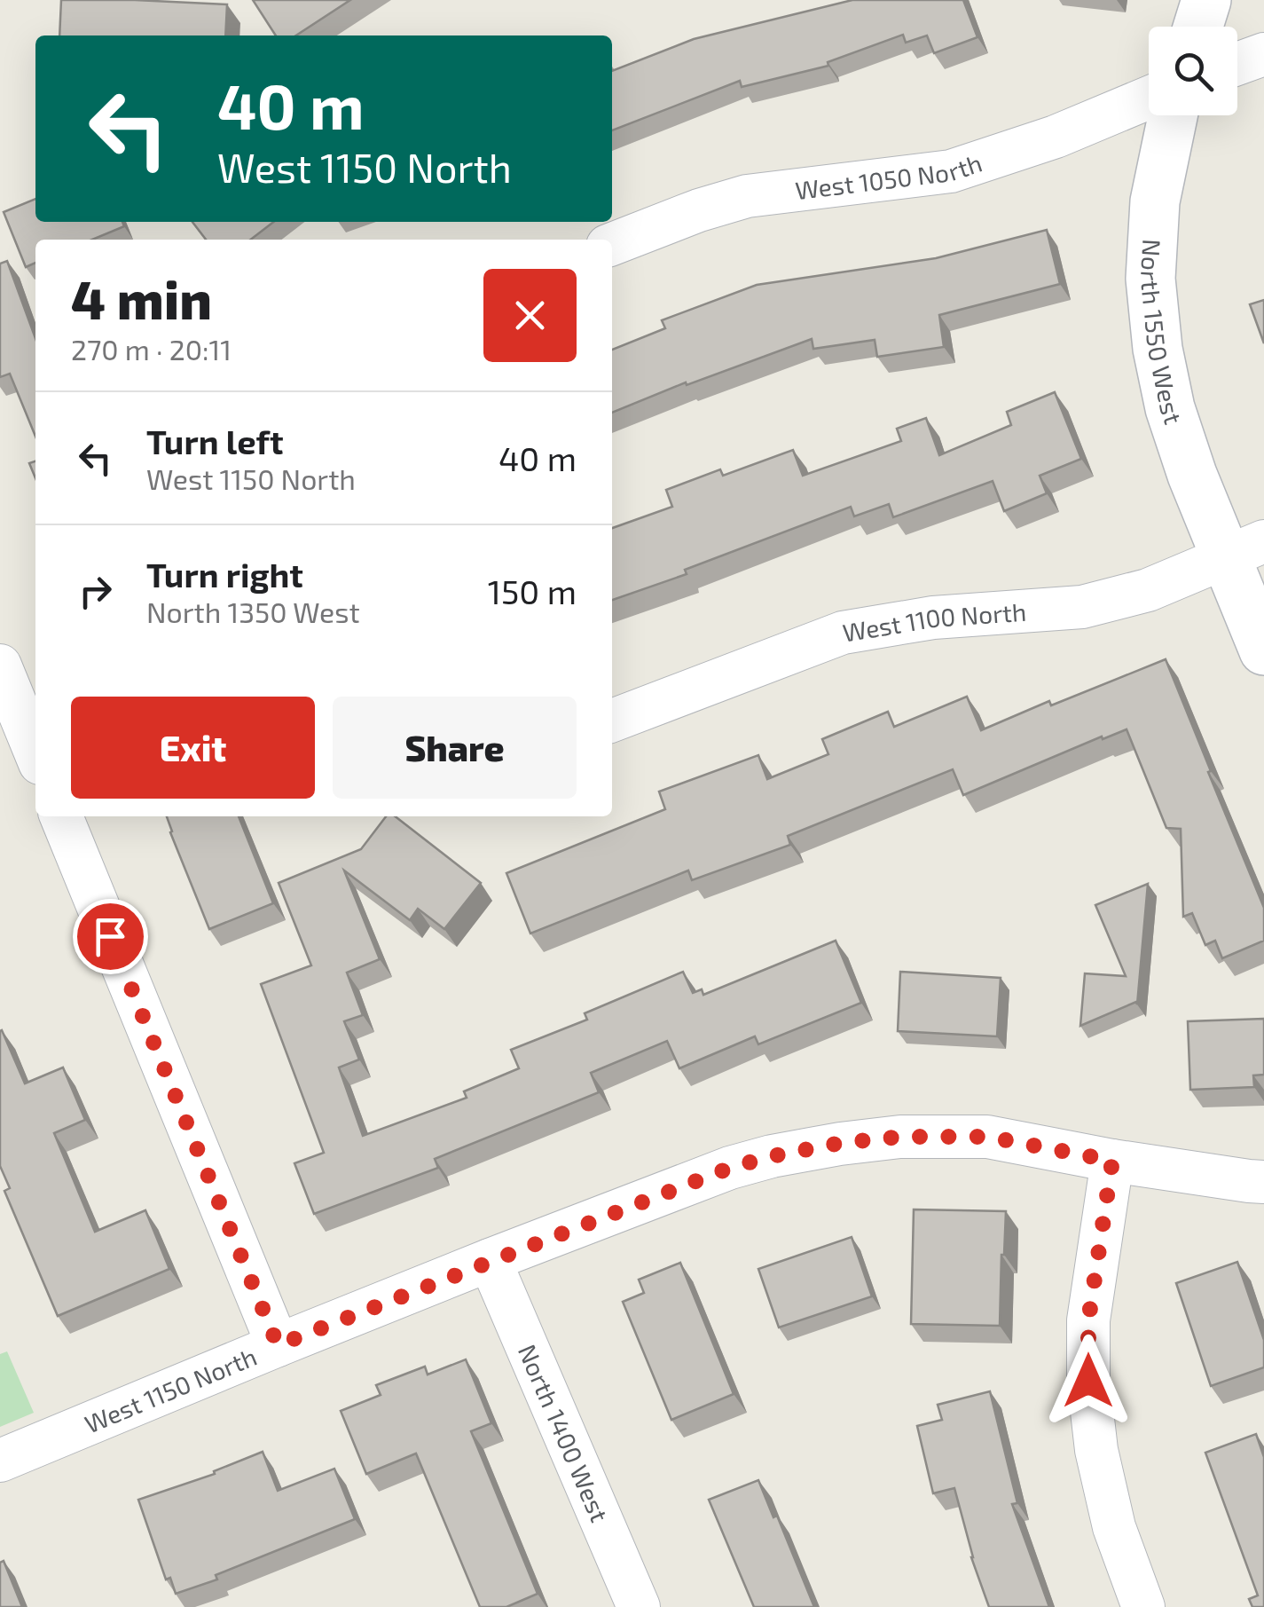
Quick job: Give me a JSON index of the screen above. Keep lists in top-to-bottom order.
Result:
{
  "streets": {
    "street": [
      "West 1050 North",
      "North 1550 West",
      "West 1100 North",
      "West 1150 North",
      "North 1400 West"
    ]
  },
  "crossings": [
    ["North 1550 West", "West 1100 North"],
    ["West 1150 North", "North 1400 West"]
  ],
  "page": {
    "turn": ["40 m", "West 1150 North"],
    "heading": ["4 min", "270 m · 20:11"],
    "list": [
      {
        "name": "Turn left",
        "note": "West 1150 North",
        "value": "40 m"
      },
      {
        "name": "Turn right",
        "note": "North 1350 West",
        "value": "150 m"
      }
    ],
    "buttons": ["Exit", "Share"]
  }
}
